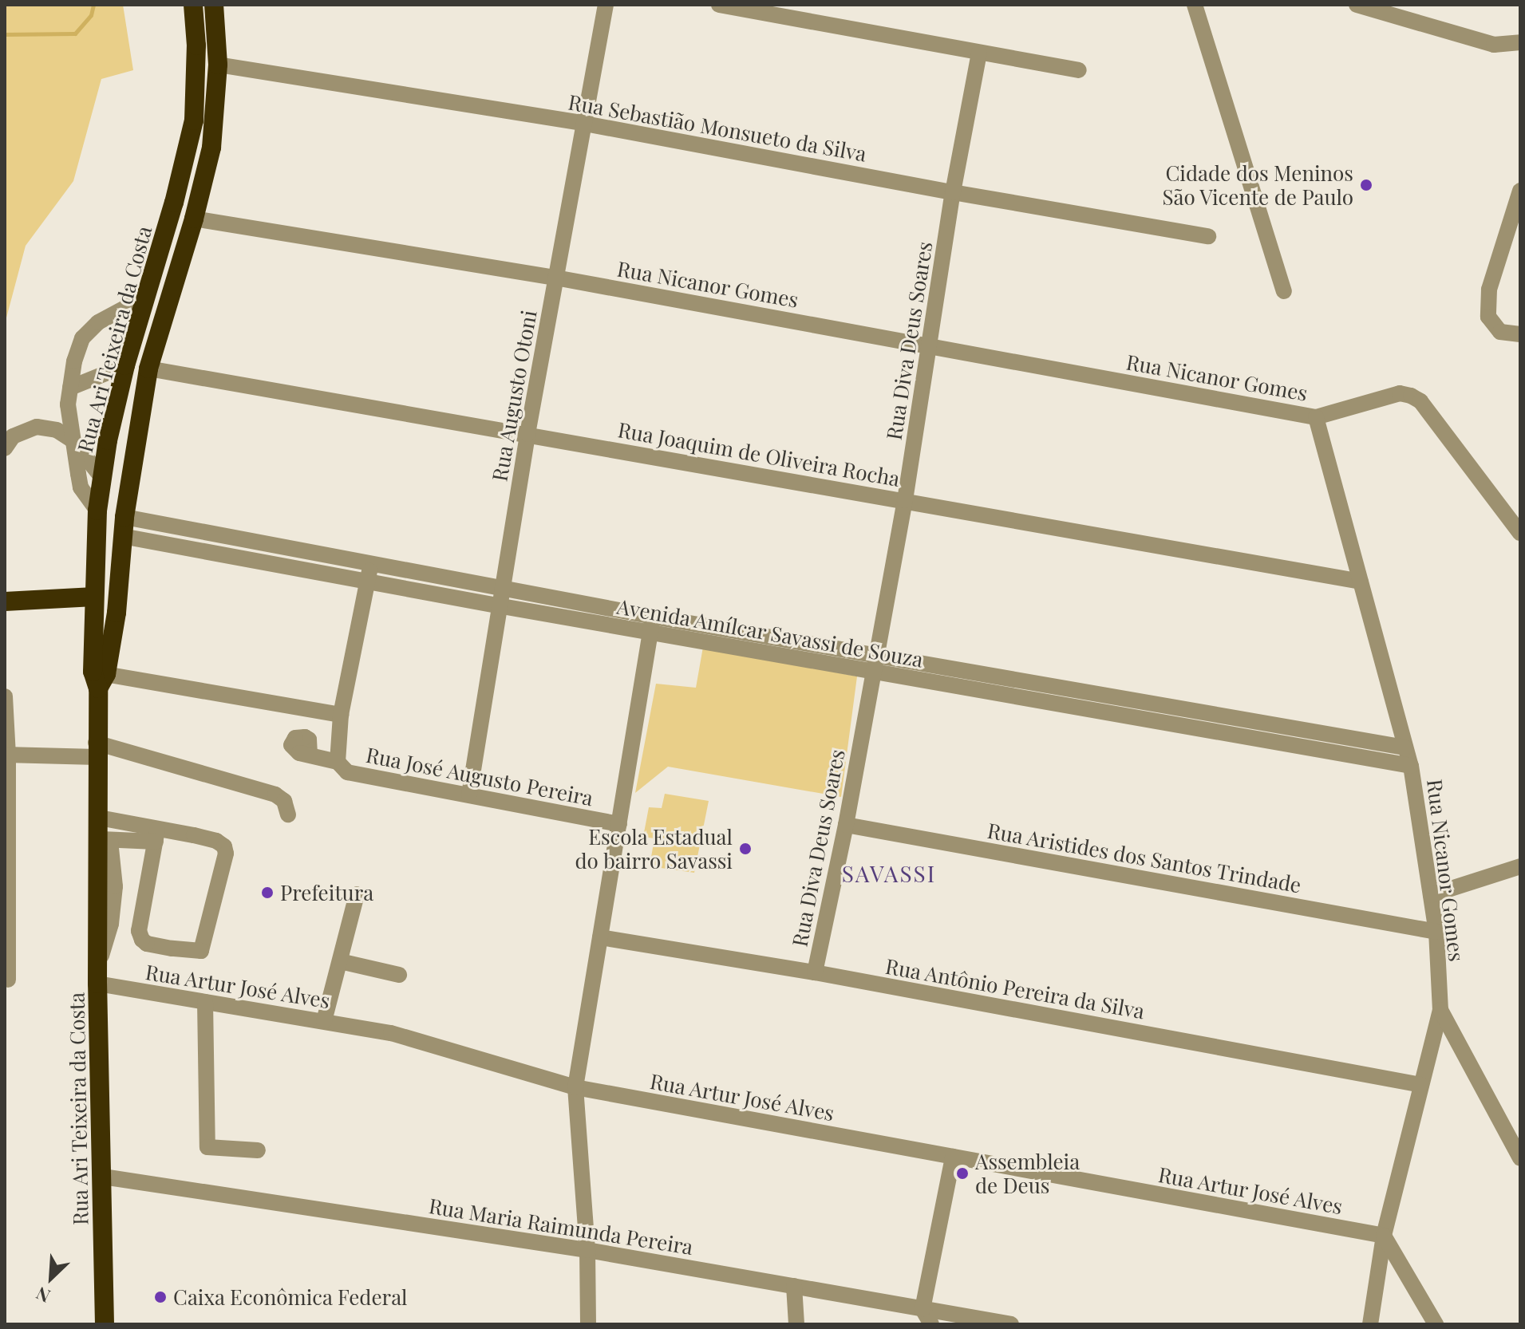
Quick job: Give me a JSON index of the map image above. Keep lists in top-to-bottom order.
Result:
{
  "streets": {
    "highway": ["Rua Ari Teixeira da Costa"],
    "street": [
      "Rua Sebastião Monsueto da Silva",
      "Rua Nicanor Gomes",
      "Rua Diva Deus Soares",
      "Rua Augusto Otoni",
      "Rua Joaquim de Oliveira Rocha",
      "Avenida Amílcar Savassi de Souza",
      "Rua José Augusto Pereira",
      "Rua Aristides dos Santos Trindade",
      "Rua Artur José Alves",
      "Rua Antônio Pereira da Silva",
      "Rua Maria Raimunda Pereira"
    ]
  },
  "crossings": [
    ["Rua Sebastião Monsueto da Silva", "Rua Diva Deus Soares"],
    ["Rua Sebastião Monsueto da Silva", "Rua Augusto Otoni"],
    ["Rua Nicanor Gomes", "Rua Diva Deus Soares"],
    ["Rua Nicanor Gomes", "Rua Augusto Otoni"],
    ["Rua Nicanor Gomes", "Rua Joaquim de Oliveira Rocha"],
    ["Rua Nicanor Gomes", "Avenida Amílcar Savassi de Souza"],
    ["Rua Nicanor Gomes", "Rua Aristides dos Santos Trindade"],
    ["Rua Nicanor Gomes", "Rua Artur José Alves"],
    ["Rua Nicanor Gomes", "Rua Antônio Pereira da Silva"],
    ["Rua Ari Teixeira da Costa", "Rua Artur José Alves"],
    ["Rua Ari Teixeira da Costa", "Rua Maria Raimunda Pereira"],
    ["Rua Diva Deus Soares", "Rua Joaquim de Oliveira Rocha"],
    ["Rua Diva Deus Soares", "Avenida Amílcar Savassi de Souza"],
    ["Rua Diva Deus Soares", "Rua Aristides dos Santos Trindade"],
    ["Rua Diva Deus Soares", "Rua Antônio Pereira da Silva"],
    ["Rua Augusto Otoni", "Rua Joaquim de Oliveira Rocha"],
    ["Rua Augusto Otoni", "Avenida Amílcar Savassi de Souza"],
    ["Rua Augusto Otoni", "Rua José Augusto Pereira"]
  ],
  "districts": ["SAVASSI"],
  "places": [
    "Cidade dos Meninos São Vicente de Paulo",
    "Escola Estadual do bairro Savassi",
    "Prefeitura",
    "Assembleia de Deus",
    "Caixa Econômica Federal"
  ],
  "north": "bottom left"
}
